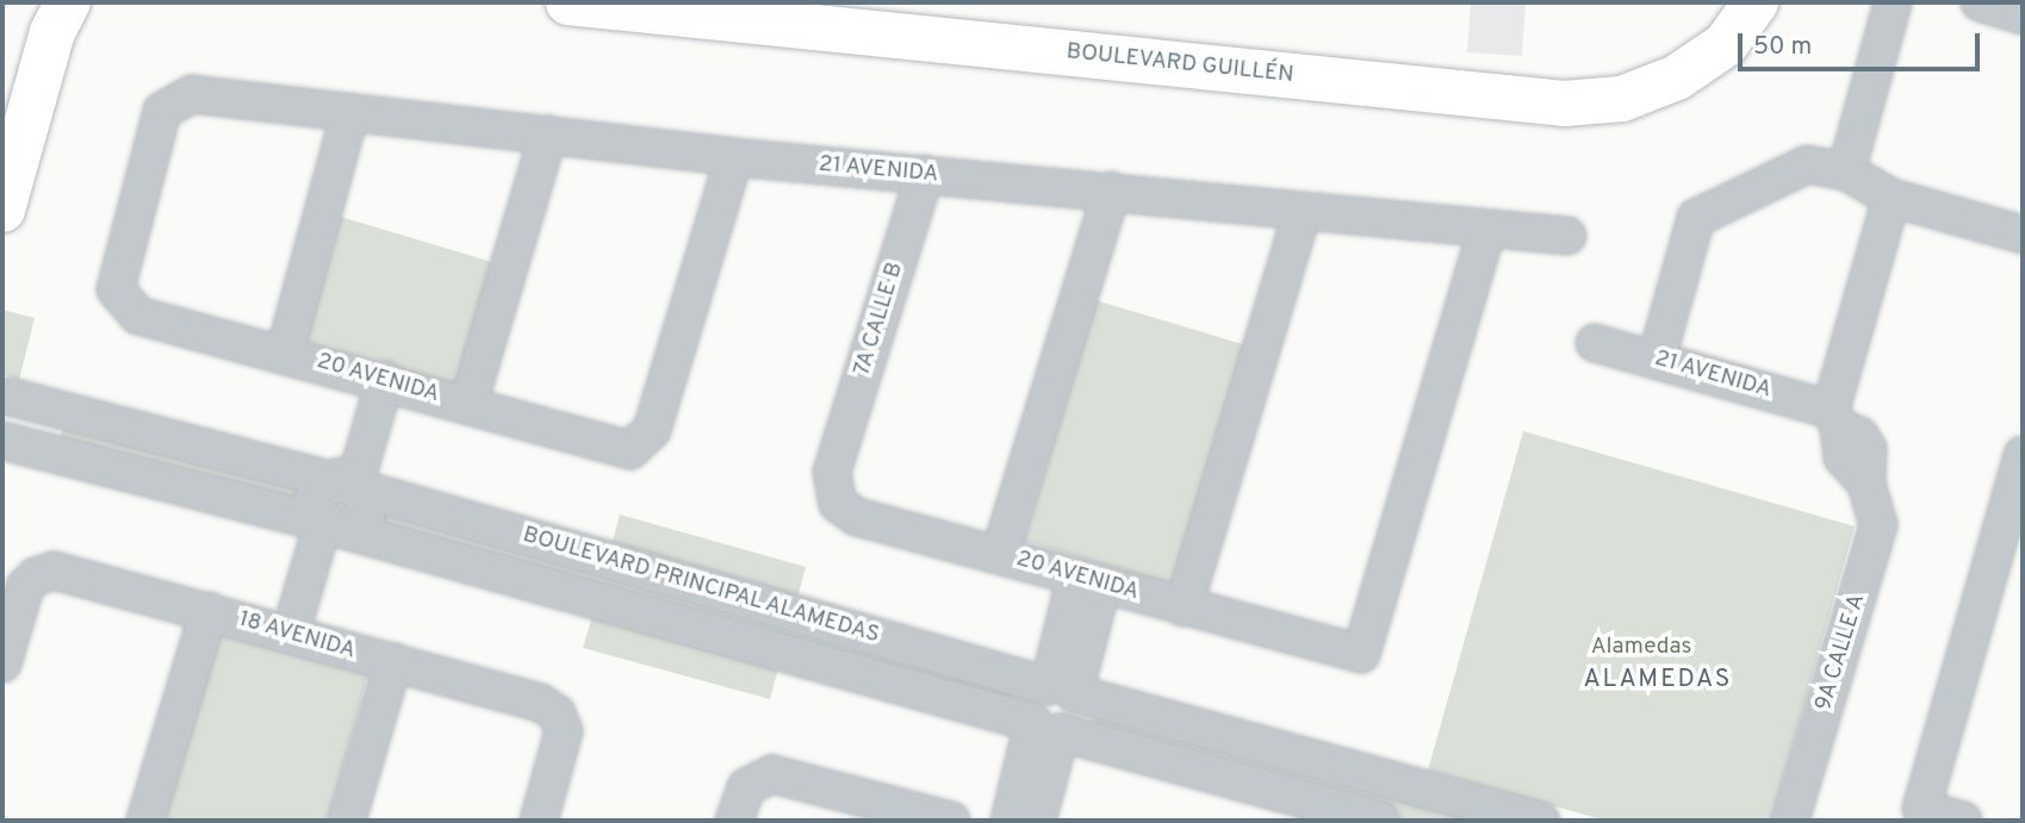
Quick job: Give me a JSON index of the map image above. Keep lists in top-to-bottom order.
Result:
{
  "streets": {
    "main road": ["BOULEVARD GUILLÉN"],
    "street": [
      "21 AVENIDA",
      "7A CALLE B",
      "20 AVENIDA",
      "BOULEVARD PRINCIPAL ALAMEDAS",
      "18 AVENIDA",
      "9A CALLE A"
    ]
  },
  "crossings": [
    ["21 AVENIDA", "7A CALLE B"],
    ["21 AVENIDA", "20 AVENIDA"],
    ["21 AVENIDA", "9A CALLE A"],
    ["7A CALLE B", "20 AVENIDA"]
  ],
  "districts": ["ALAMEDAS"],
  "parks": ["Alamedas"],
  "scale_bar": "50 m"
}
